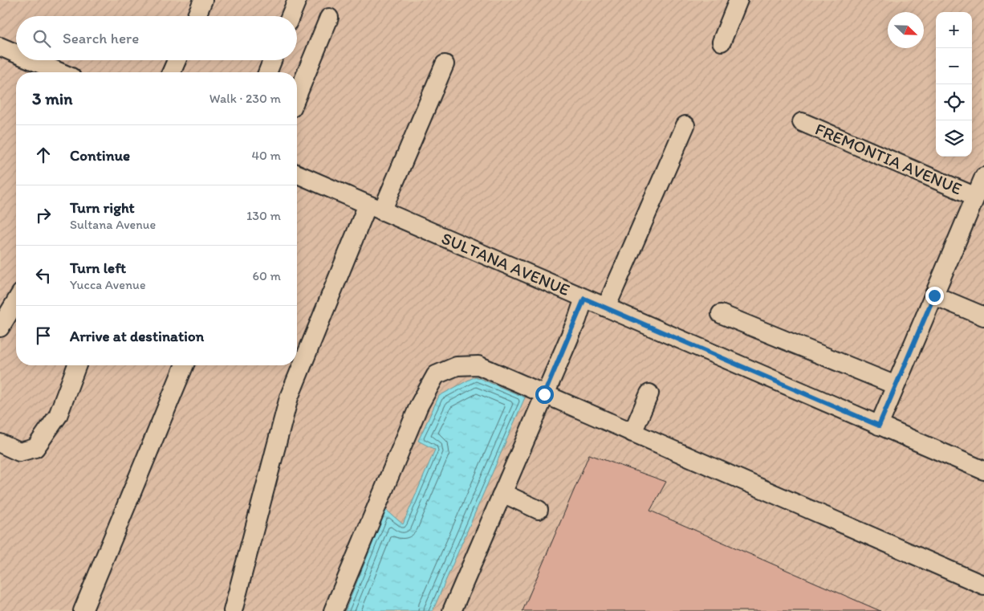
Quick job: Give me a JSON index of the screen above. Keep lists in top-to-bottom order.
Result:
{
  "streets": {
    "street": ["FREMONTIA AVENUE", "SULTANA AVENUE"]
  },
  "north": "bottom right",
  "page": {
    "map_buttons": ["+", "−"],
    "search": "Search here",
    "heading": ["3 min", "Walk · 230 m"],
    "list": [
      ["Continue", "40 m"],
      ["Turn right", "Sultana Avenue", "130 m"],
      ["Turn left", "Yucca Avenue", "60 m"],
      "Arrive at destination"
    ]
  }
}
